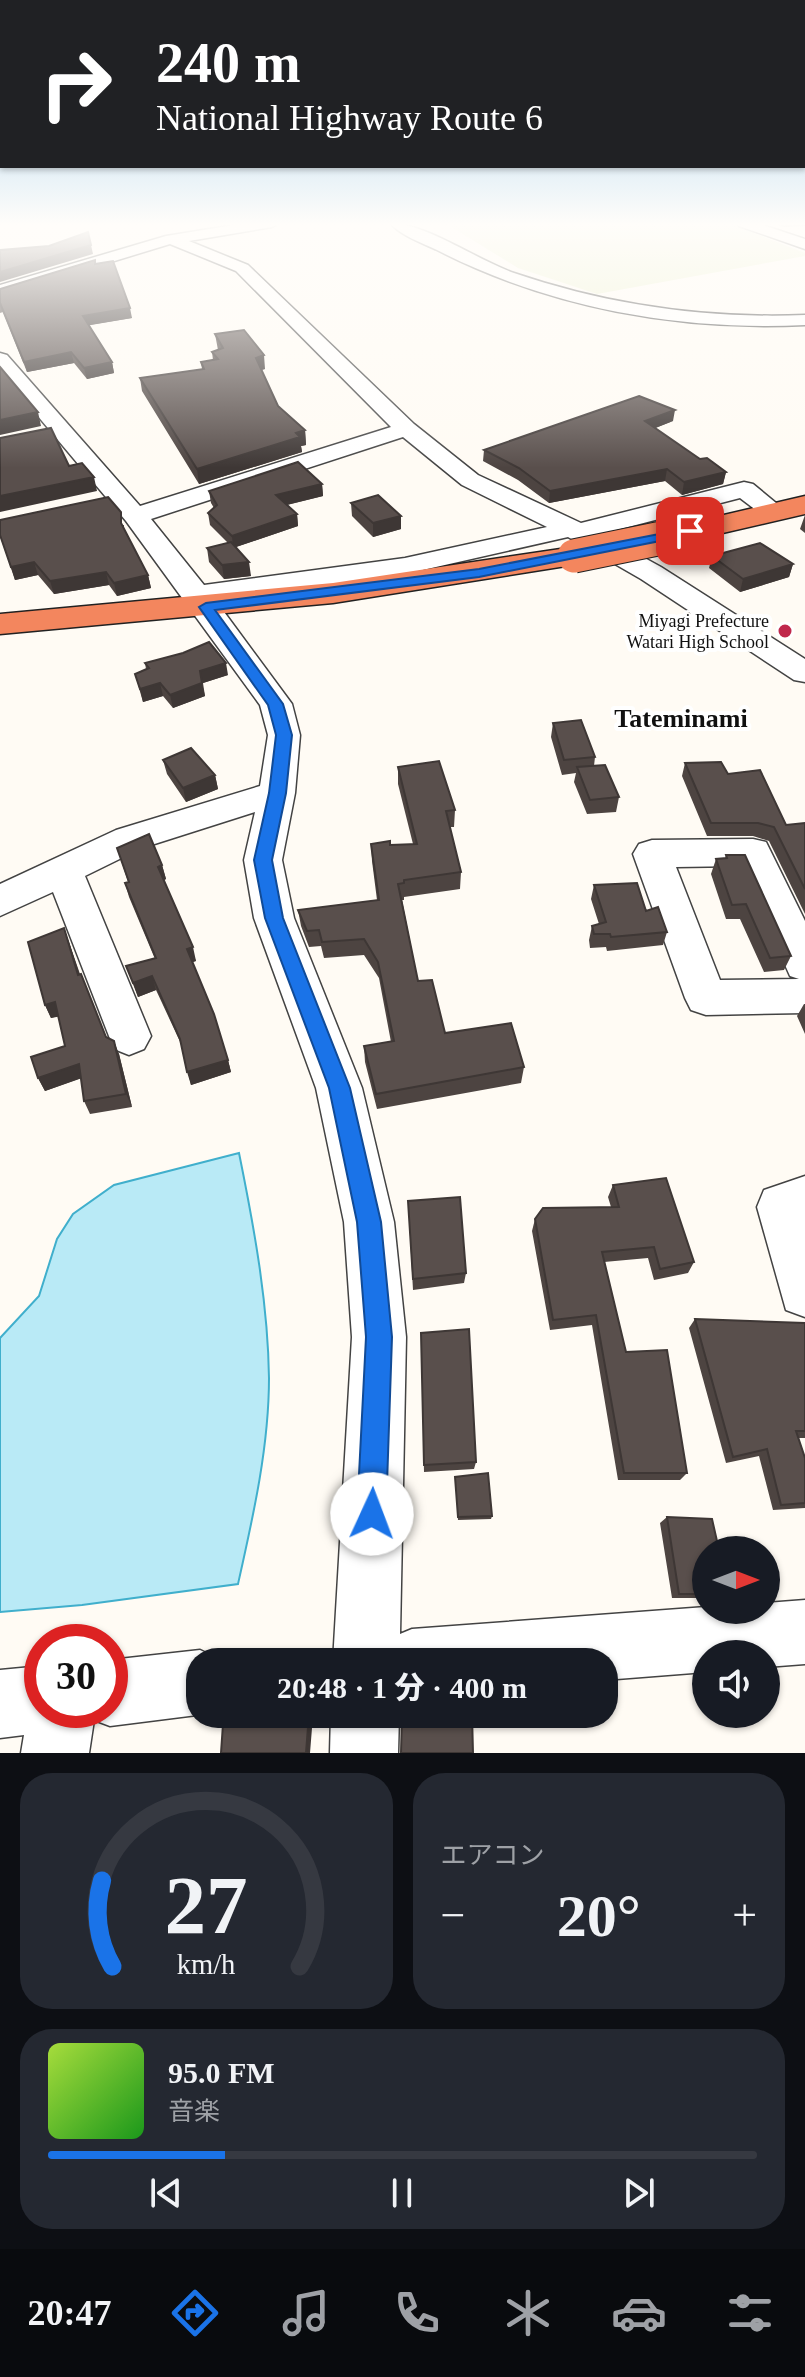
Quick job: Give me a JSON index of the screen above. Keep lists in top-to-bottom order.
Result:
{
  "districts": ["Tateminami"],
  "places": ["Miyagi Prefecture Watari High School"],
  "north": "right",
  "page": {
    "turn": ["240 m", "National Highway Route 6"],
    "limit": "30",
    "trip": "20:48 · 1 分 · 400 m",
    "tile": "エアコン",
    "heat": ["−", "20°", "+"],
    "song": ["95.0 FM", "音楽"],
    "tabs": "20:47",
    "gauge": ["27", "km/h"]
  }
}
